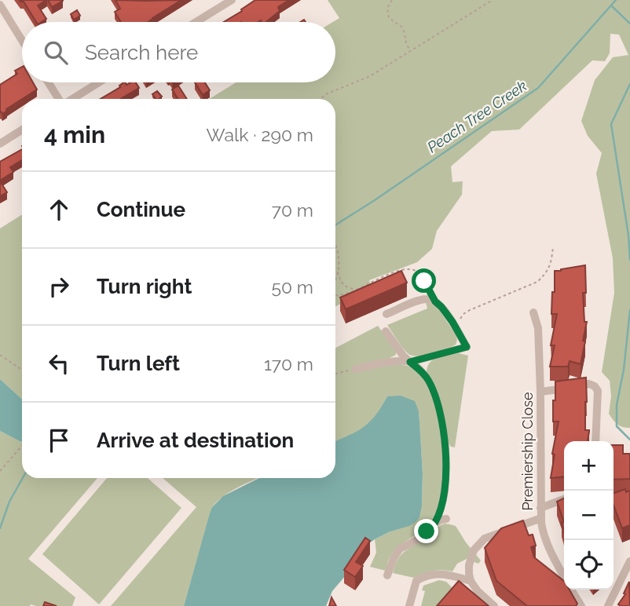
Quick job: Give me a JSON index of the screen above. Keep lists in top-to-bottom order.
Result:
{
  "streets": {
    "street": ["Premiership Close"]
  },
  "water": ["Peach Tree Creek"],
  "page": {
    "search": "Search here",
    "heading": ["4 min", "Walk · 290 m"],
    "list": [
      ["Continue", "70 m"],
      ["Turn right", "50 m"],
      ["Turn left", "170 m"],
      "Arrive at destination"
    ],
    "map_buttons": ["+", "−"]
  }
}
